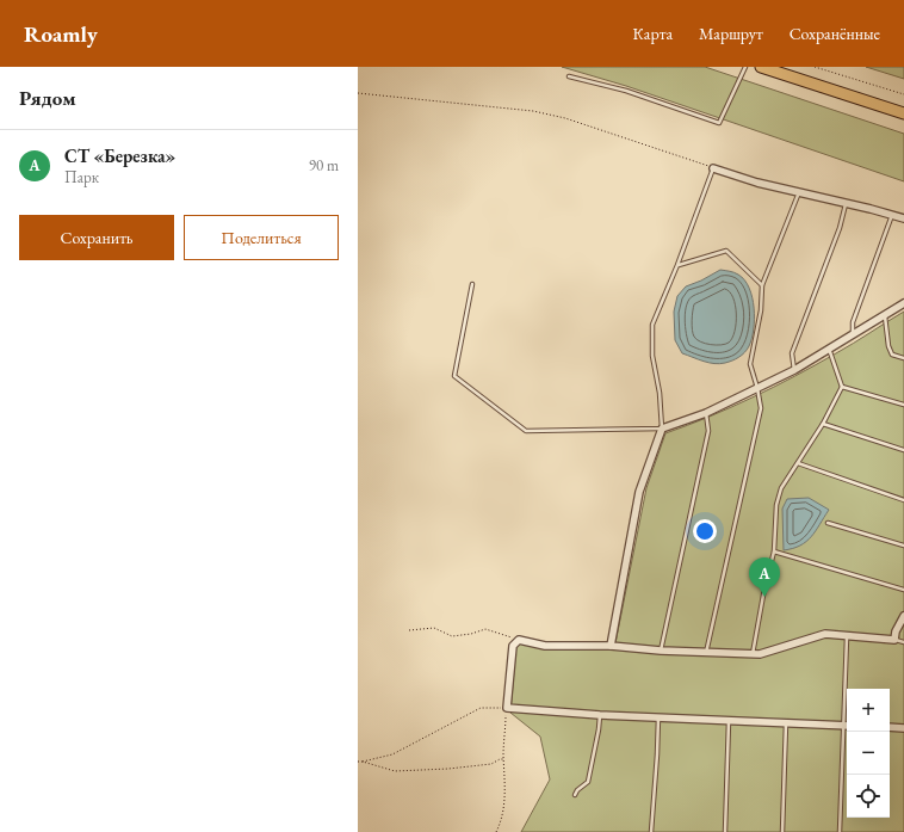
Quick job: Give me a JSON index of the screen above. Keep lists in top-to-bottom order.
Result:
{
  "page": {
    "header": "Roamly",
    "nav": ["Карта", "Маршрут", "Сохранённые"],
    "heading": "Рядом",
    "list": [
      {
        "mark": "A",
        "name": "СТ «Березка»",
        "note": "Парк",
        "value": "90 m"
      }
    ],
    "buttons": ["Сохранить", "Поделиться"],
    "pins": "A",
    "map_buttons": ["+", "−"]
  }
}
